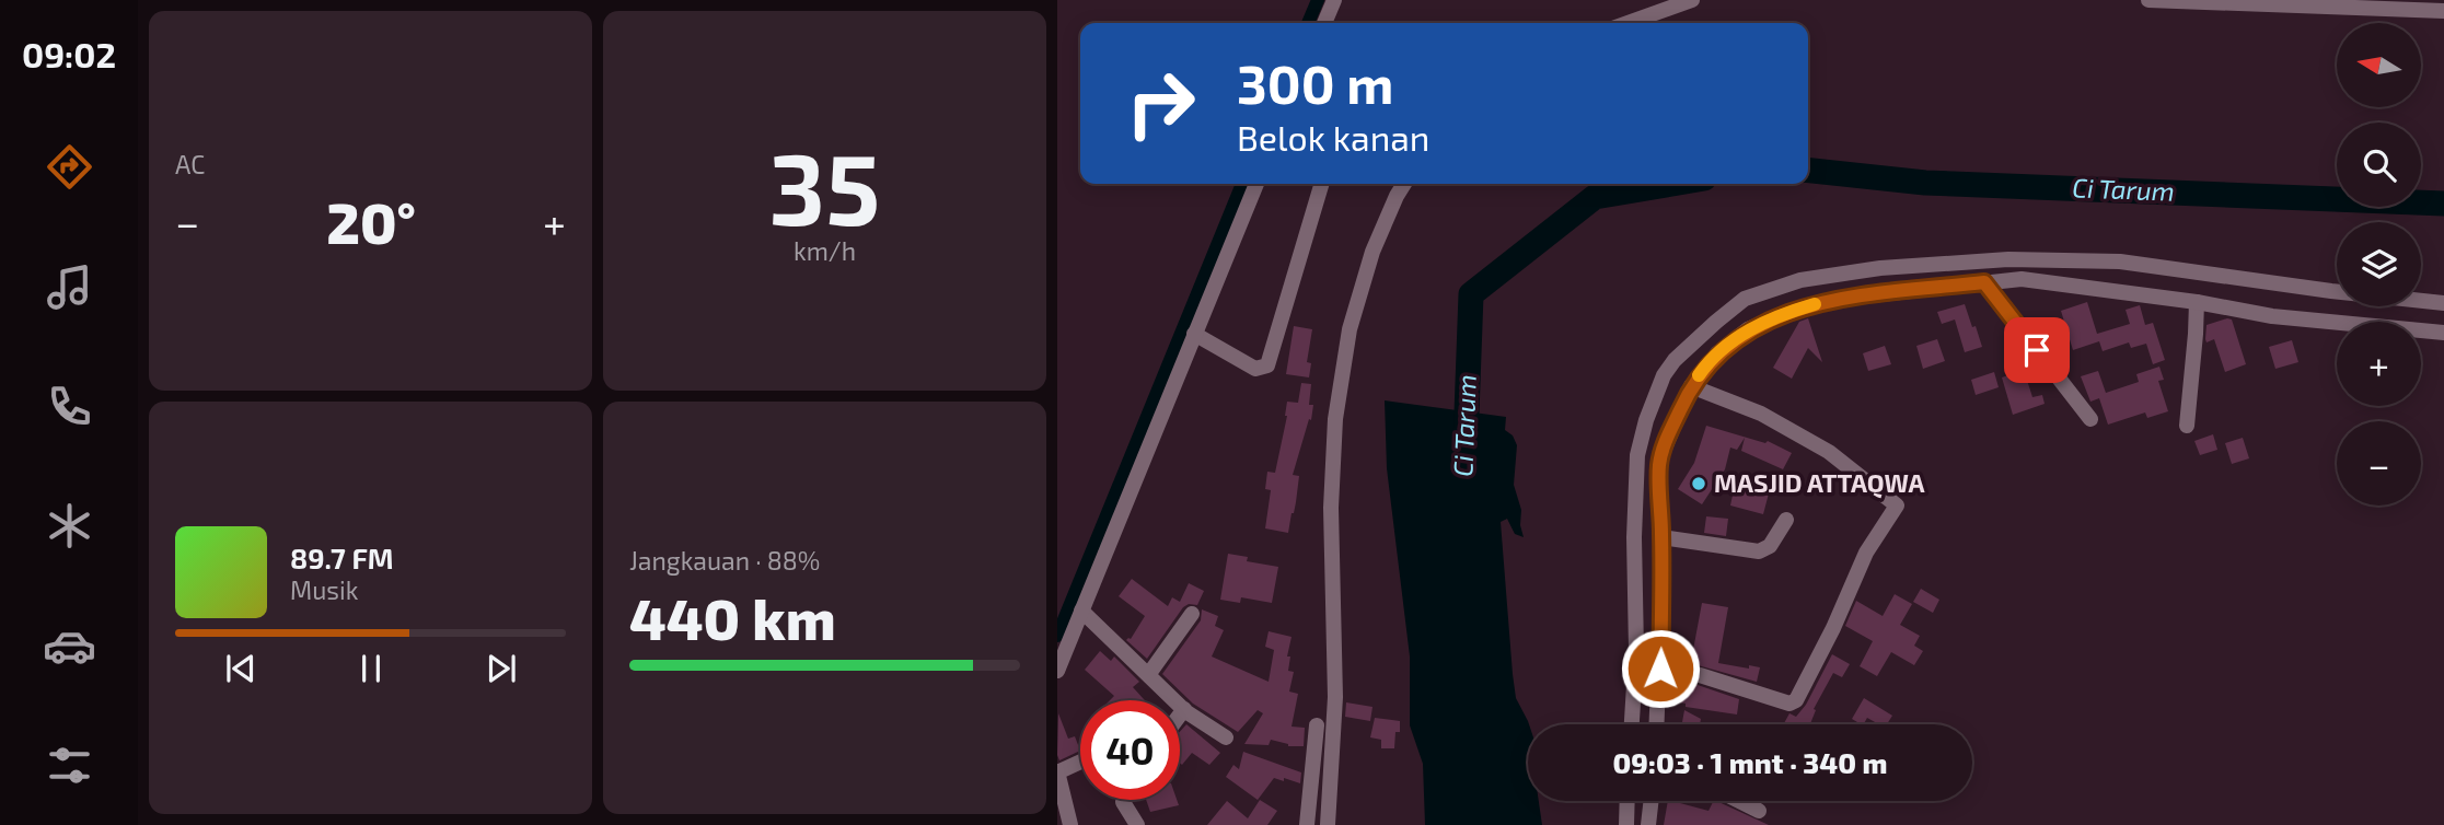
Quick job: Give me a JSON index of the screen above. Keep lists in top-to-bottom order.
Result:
{
  "water": ["Ci Tarum"],
  "places": ["MASJID ATTAQWA"],
  "north": "left",
  "page": {
    "tabs": "09:02",
    "tile": [
      "AC",
      ["35", "km/h"],
      ["Jangkauan · 88%", "440 km"]
    ],
    "map_buttons": ["+", "−"],
    "turn": ["300 m", "Belok kanan"],
    "heat": ["−", "20°", "+"],
    "song": ["89.7 FM", "Musik"],
    "limit": "40",
    "trip": "09:03 · 1 mnt · 340 m"
  }
}
